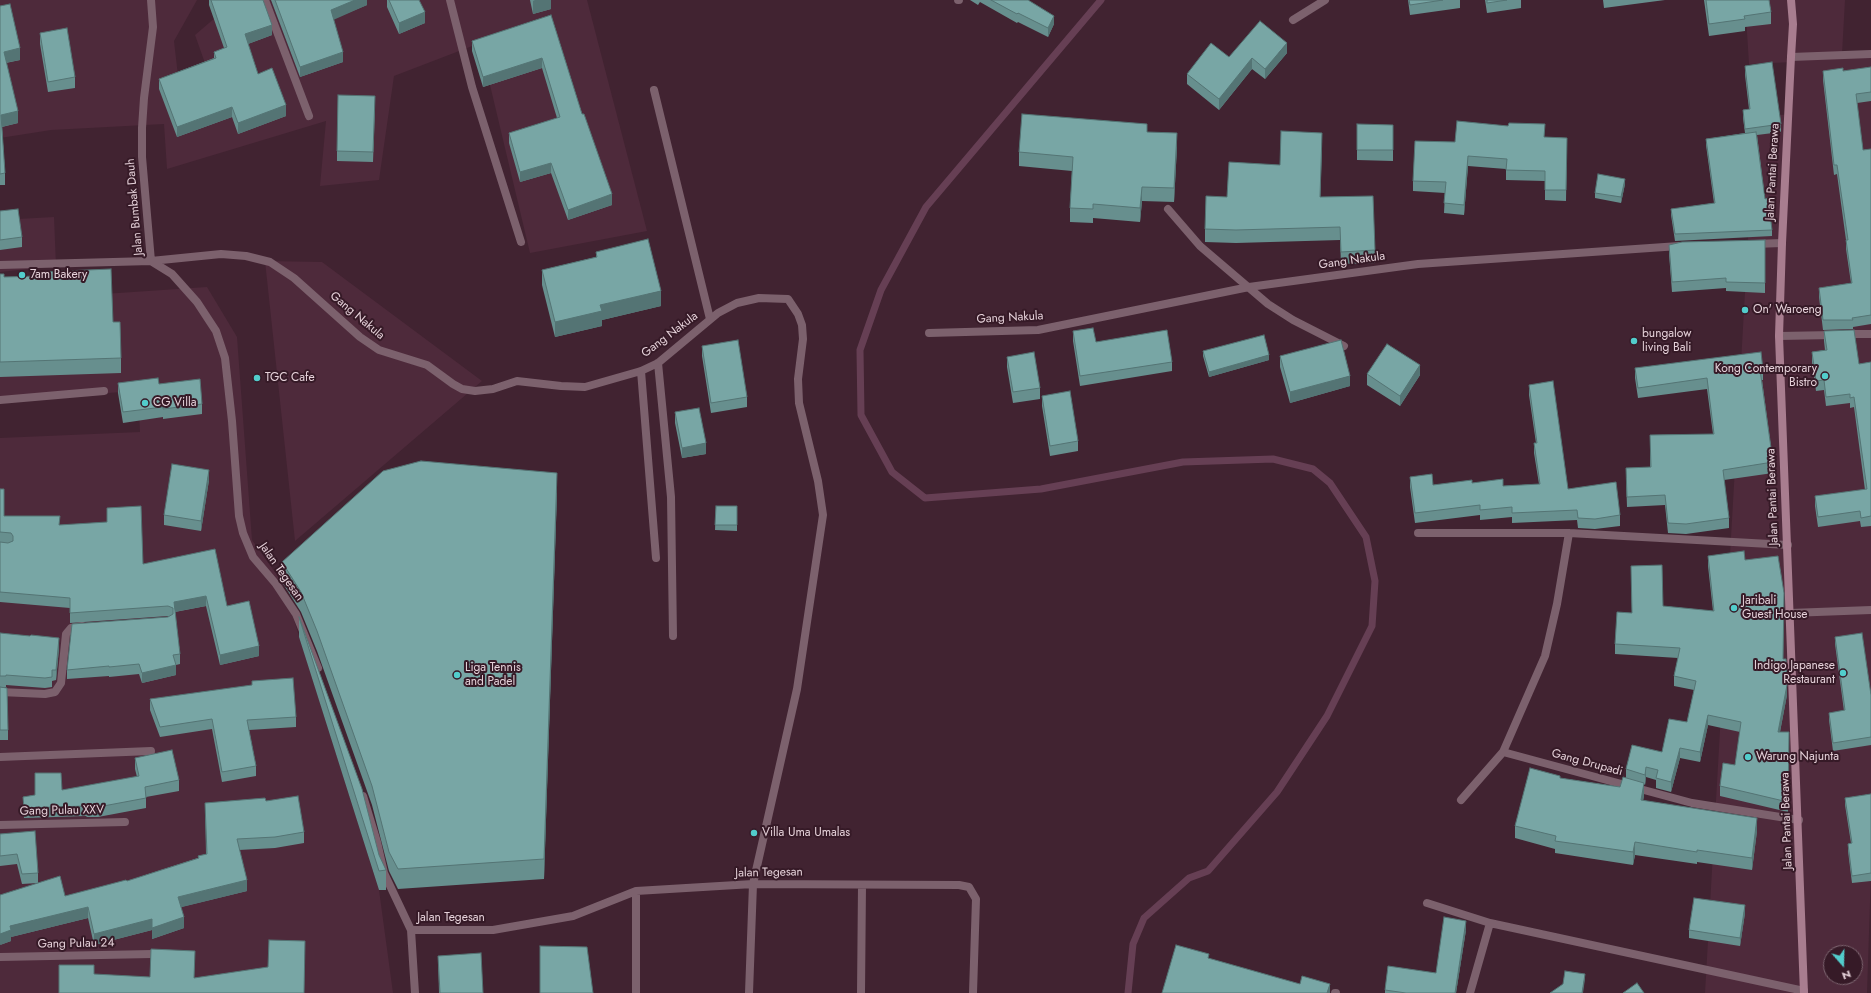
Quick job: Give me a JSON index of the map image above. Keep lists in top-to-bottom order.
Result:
{
  "streets": {
    "street": [
      "Jalan Pantai Berawa",
      "Jalan Bumbak Dauh",
      "Gang Nakula",
      "Jalan Tegesan",
      "Gang Drupadi",
      "Gang Pulau XXV",
      "Gang Pulau 24"
    ]
  },
  "crossings": [
    ["Jalan Pantai Berawa", "Gang Drupadi"],
    ["Jalan Bumbak Dauh", "Gang Nakula"],
    ["Jalan Bumbak Dauh", "Jalan Tegesan"],
    ["Gang Nakula", "Jalan Tegesan"]
  ],
  "places": [
    "7am Bakery",
    "On' Waroeng",
    "bungalow living Bali",
    "Kong Contemporary Bistro",
    "TGC Cafe",
    "CG Villa",
    "Jaribali Guest House",
    "Indigo Japanese Restaurant",
    "Liga Tennis and Padel",
    "Warung Najunta",
    "Villa Uma Umalas"
  ],
  "north": "bottom"
}
